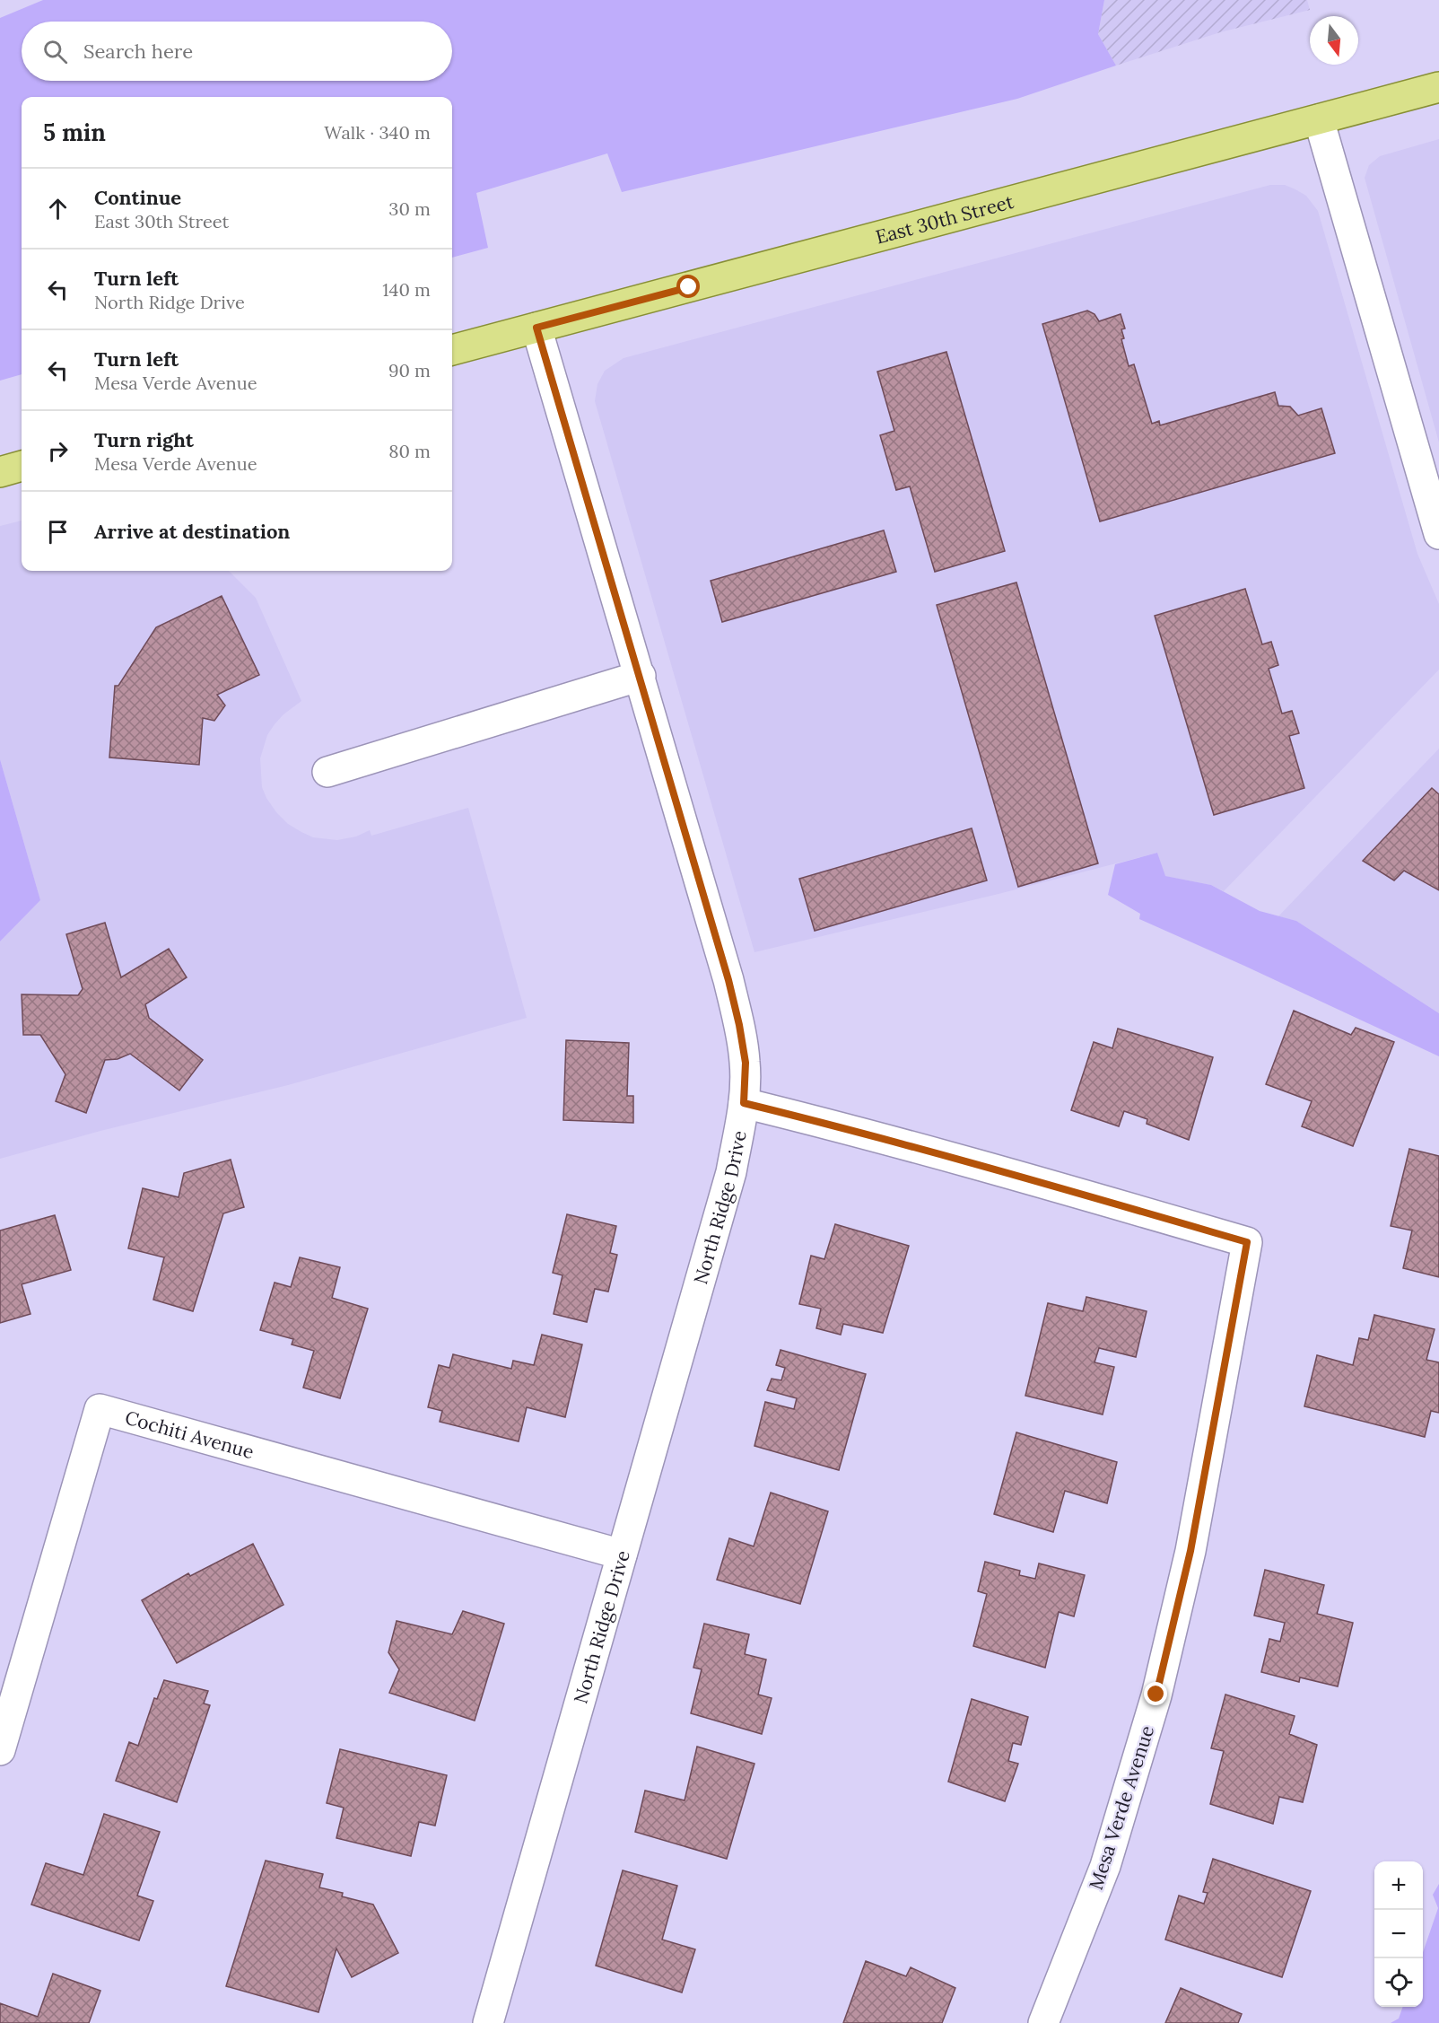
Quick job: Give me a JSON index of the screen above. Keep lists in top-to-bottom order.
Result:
{
  "streets": {
    "main road": ["East 30th Street"],
    "street": ["North Ridge Drive", "Cochiti Avenue", "Mesa Verde Avenue"]
  },
  "crossings": [
    ["East 30th Street", "North Ridge Drive"],
    ["North Ridge Drive", "Cochiti Avenue"],
    ["North Ridge Drive", "Mesa Verde Avenue"]
  ],
  "north": "bottom",
  "page": {
    "search": "Search here",
    "heading": ["5 min", "Walk · 340 m"],
    "list": [
      ["Continue", "East 30th Street", "30 m"],
      ["Turn left", "North Ridge Drive", "140 m"],
      ["Turn left", "Mesa Verde Avenue", "90 m"],
      ["Turn right", "Mesa Verde Avenue", "80 m"],
      "Arrive at destination"
    ],
    "map_buttons": ["+", "−"]
  }
}
